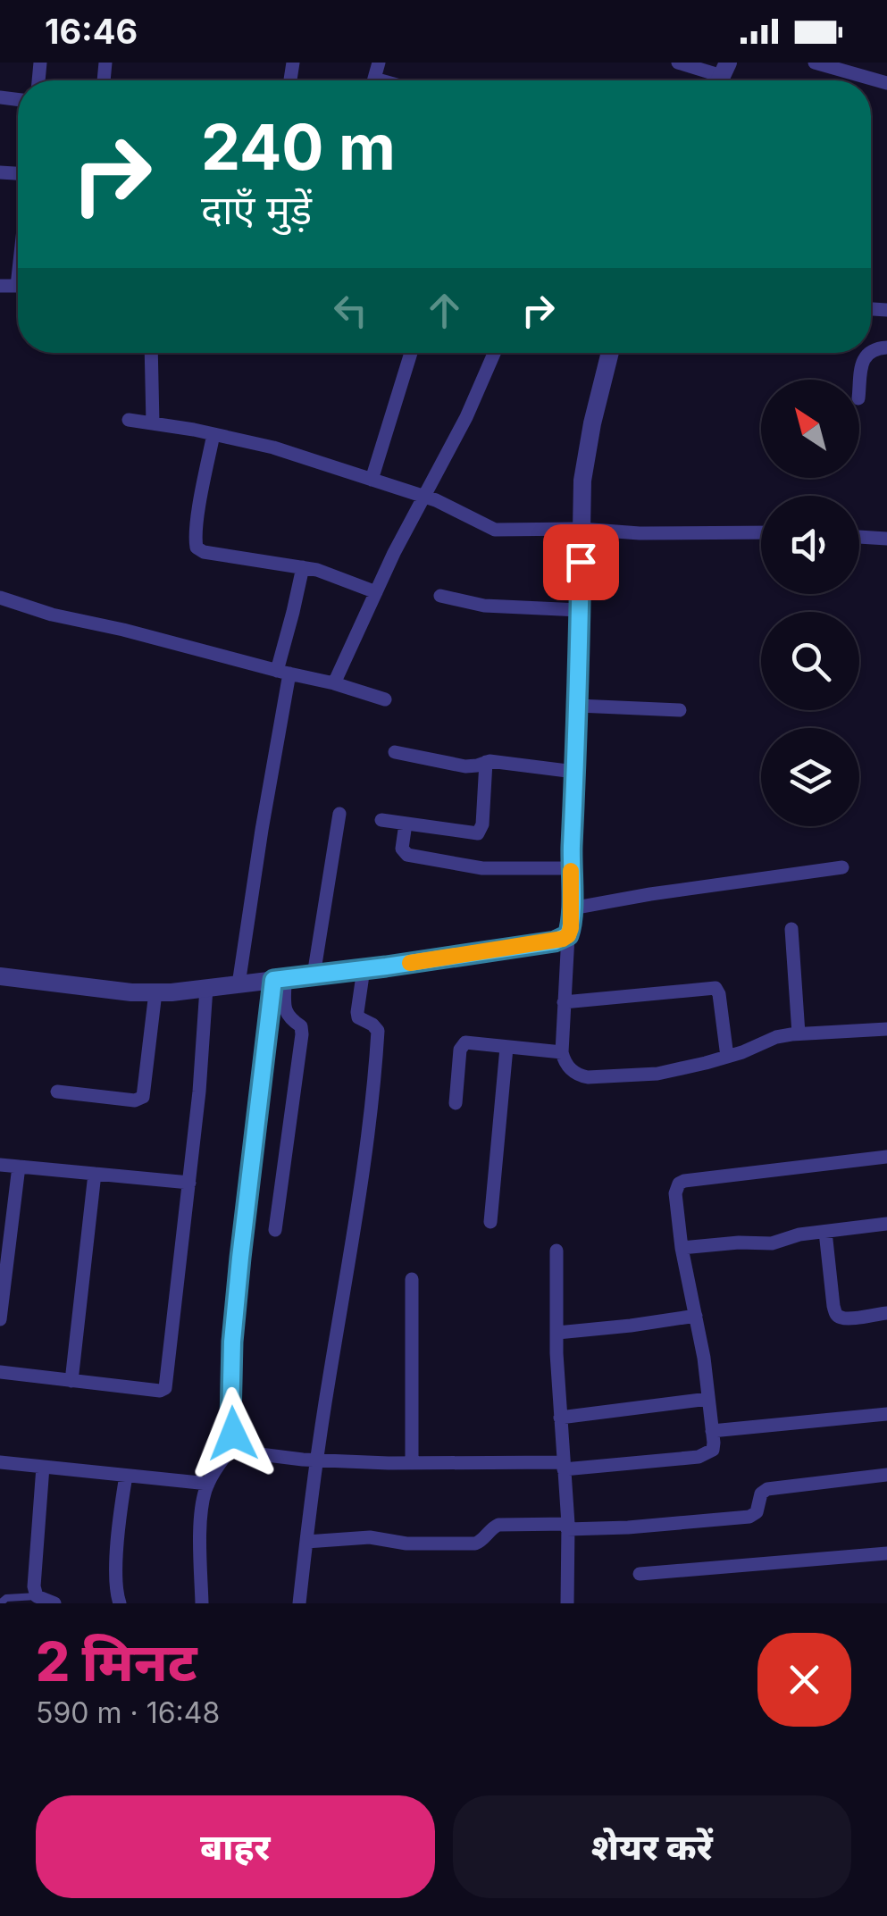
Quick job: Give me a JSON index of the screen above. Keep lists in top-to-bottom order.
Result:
{
  "north": "top left",
  "page": {
    "status": "16:46",
    "turn": ["240 m", "दाएँ मुड़ें"],
    "heading": ["2 मिनट", "590 m · 16:48"],
    "buttons": ["बाहर", "शेयर करें"]
  }
}
